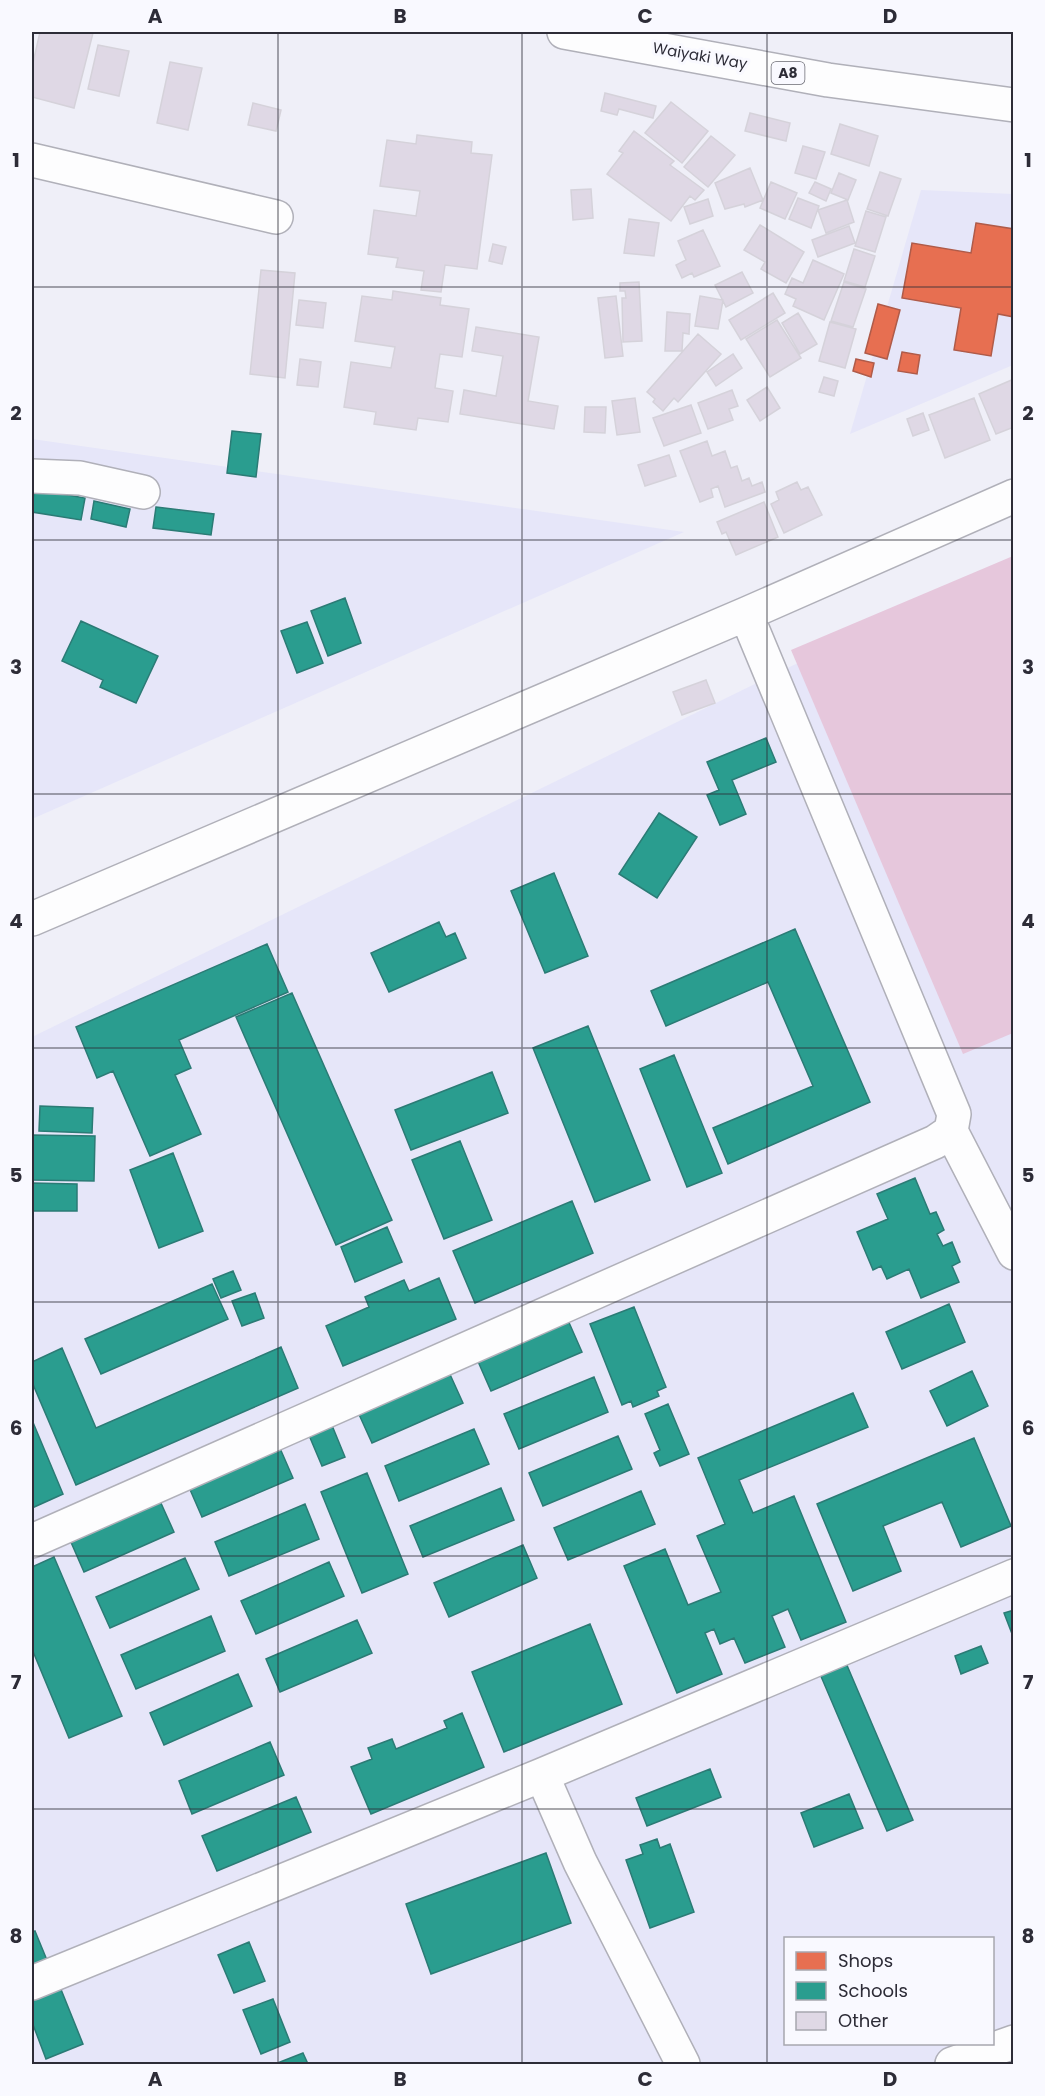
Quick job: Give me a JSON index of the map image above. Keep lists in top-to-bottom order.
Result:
{
  "streets": {
    "main road": ["Waiyaki Way", "A8"]
  },
  "legend": ["Shops", "Schools", "Other"],
  "grid": {
    "columns": [
      "A",
      "B",
      "C",
      "D"
    ],
    "rows": [
      "1",
      "2",
      "3",
      "4",
      "5",
      "6",
      "7",
      "8"
    ]
  }
}
